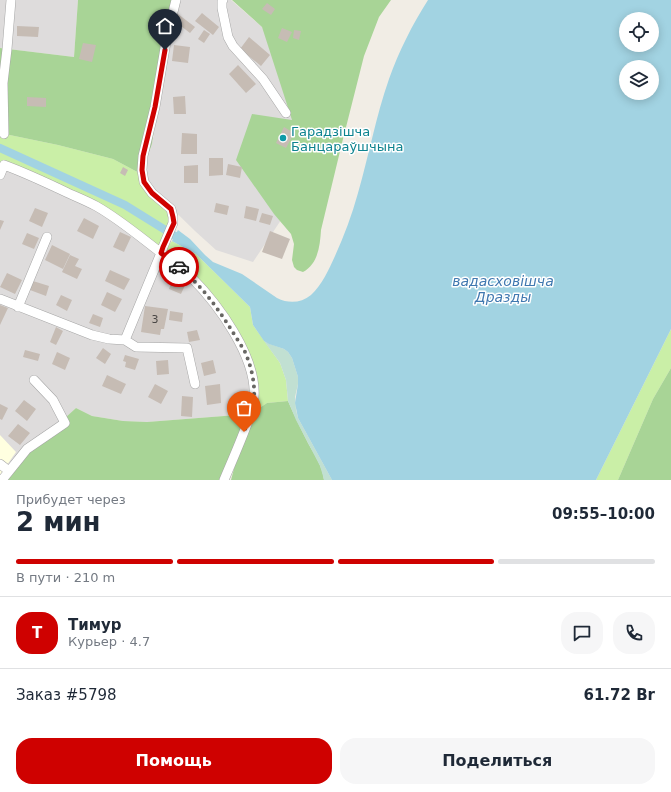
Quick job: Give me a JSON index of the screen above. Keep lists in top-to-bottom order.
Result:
{
  "water": ["вадасховішча Дразды"],
  "places": ["Гарадзішча Банцараўшчына"],
  "house_numbers": ["3"],
  "page": {
    "heading": ["2 мин", "Прибудет через", "09:55–10:00"],
    "panel": [
      "Тимур",
      "Курьер · 4.7",
      "Заказ #5798",
      "61.72 Br"
    ],
    "bar": "В пути · 210 m",
    "round": "Т",
    "buttons": ["Помощь", "Поделиться"]
  }
}
